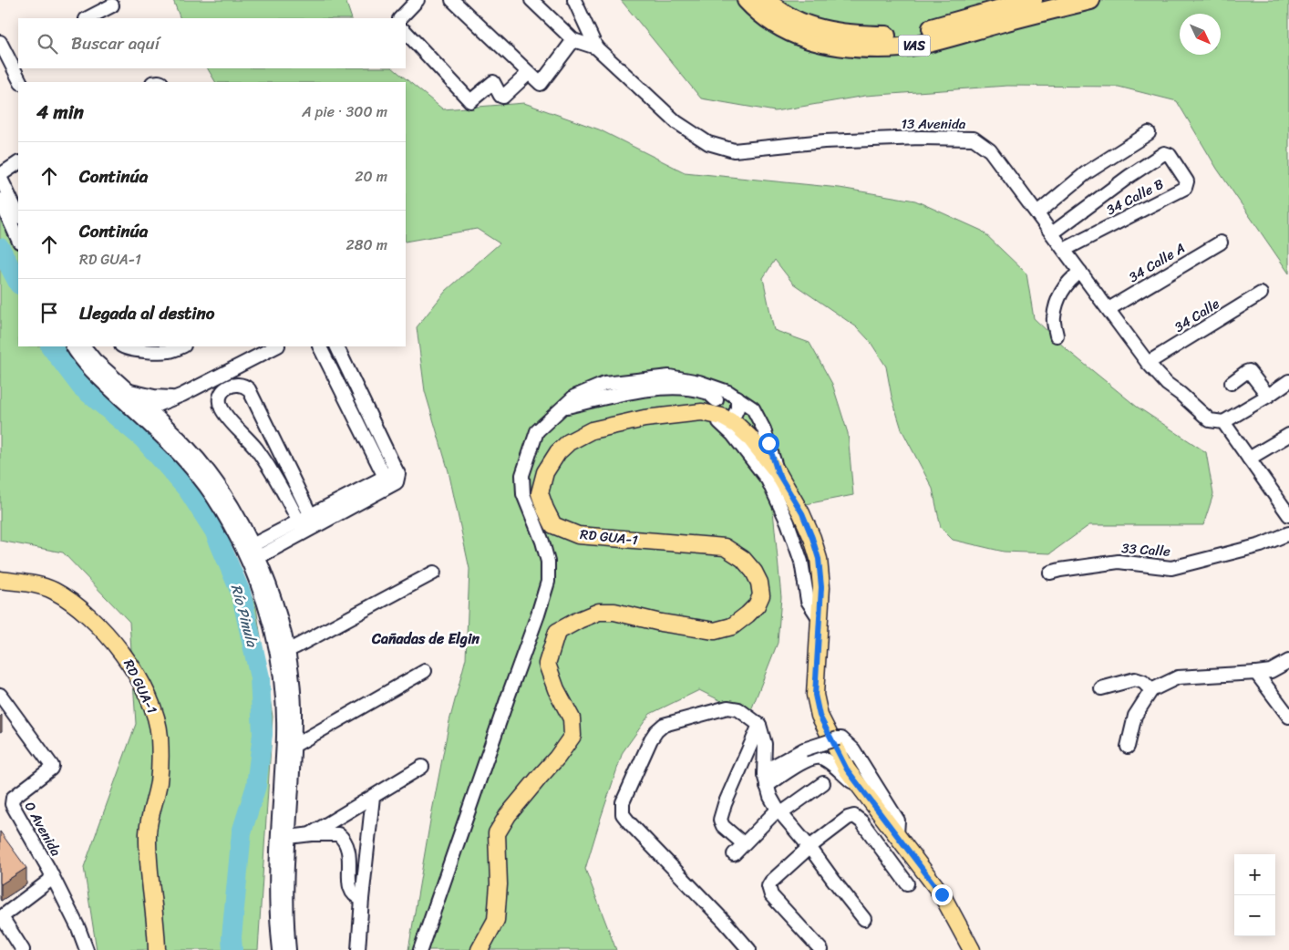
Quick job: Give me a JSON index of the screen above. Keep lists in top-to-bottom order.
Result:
{
  "streets": {
    "highway": ["VAS"],
    "main road": ["RD GUA-1"],
    "street": [
      "13 Avenida",
      "34 Calle B",
      "34 Calle A",
      "34 Calle",
      "33 Calle",
      "0 Avenida"
    ]
  },
  "crossings": [
    ["13 Avenida", "34 Calle B"],
    ["13 Avenida", "34 Calle A"],
    ["13 Avenida", "34 Calle"]
  ],
  "districts": ["Cañadas de Elgin"],
  "water": ["Río Pinula"],
  "north": "bottom right",
  "page": {
    "search": "Buscar aquí",
    "heading": ["4 min", "A pie · 300 m"],
    "list": [
      ["Continúa", "20 m"],
      ["Continúa", "RD GUA-1", "280 m"],
      "Llegada al destino"
    ],
    "map_buttons": ["+", "−"]
  }
}
